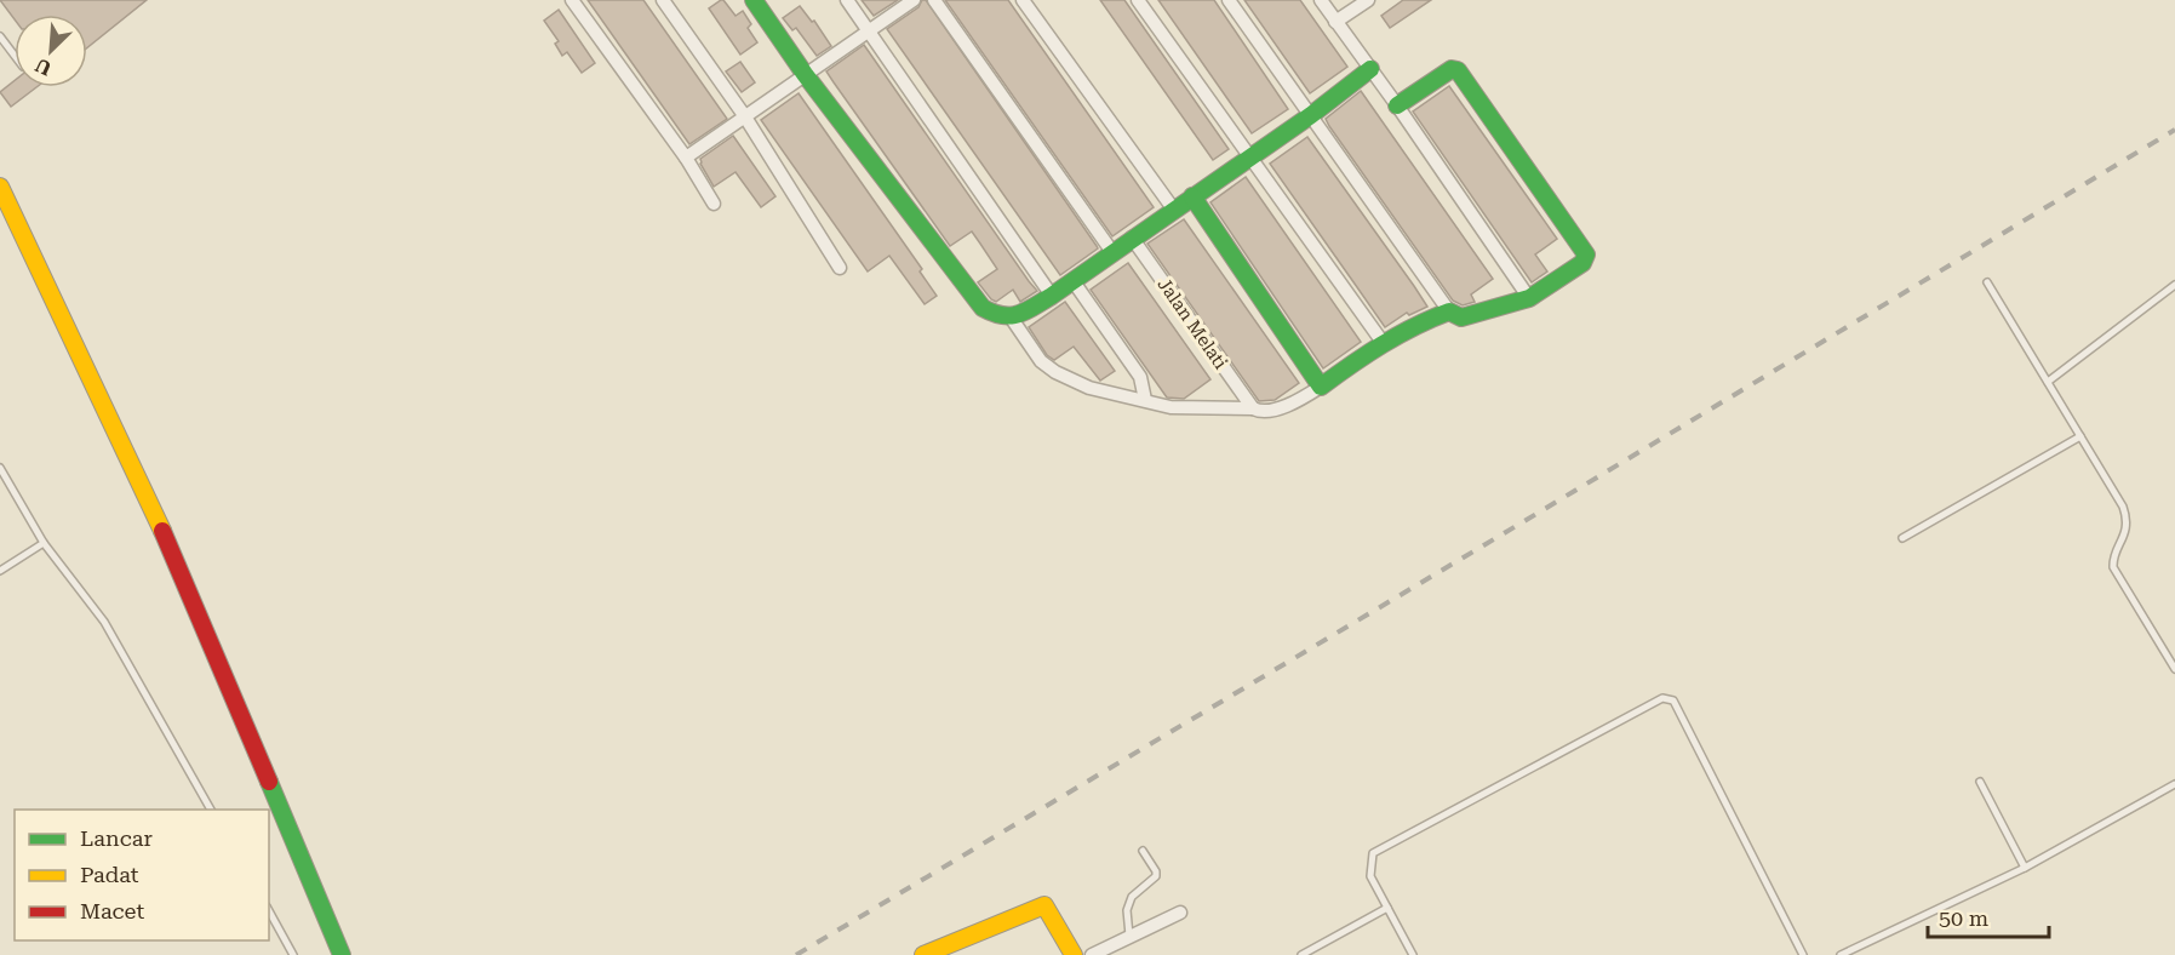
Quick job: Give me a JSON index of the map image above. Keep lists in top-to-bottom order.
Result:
{
  "streets": {
    "street": ["Jalan Melati"]
  },
  "legend": ["Lancar", "Padat", "Macet"],
  "scale_bar": "50 m",
  "north": "bottom left"
}
